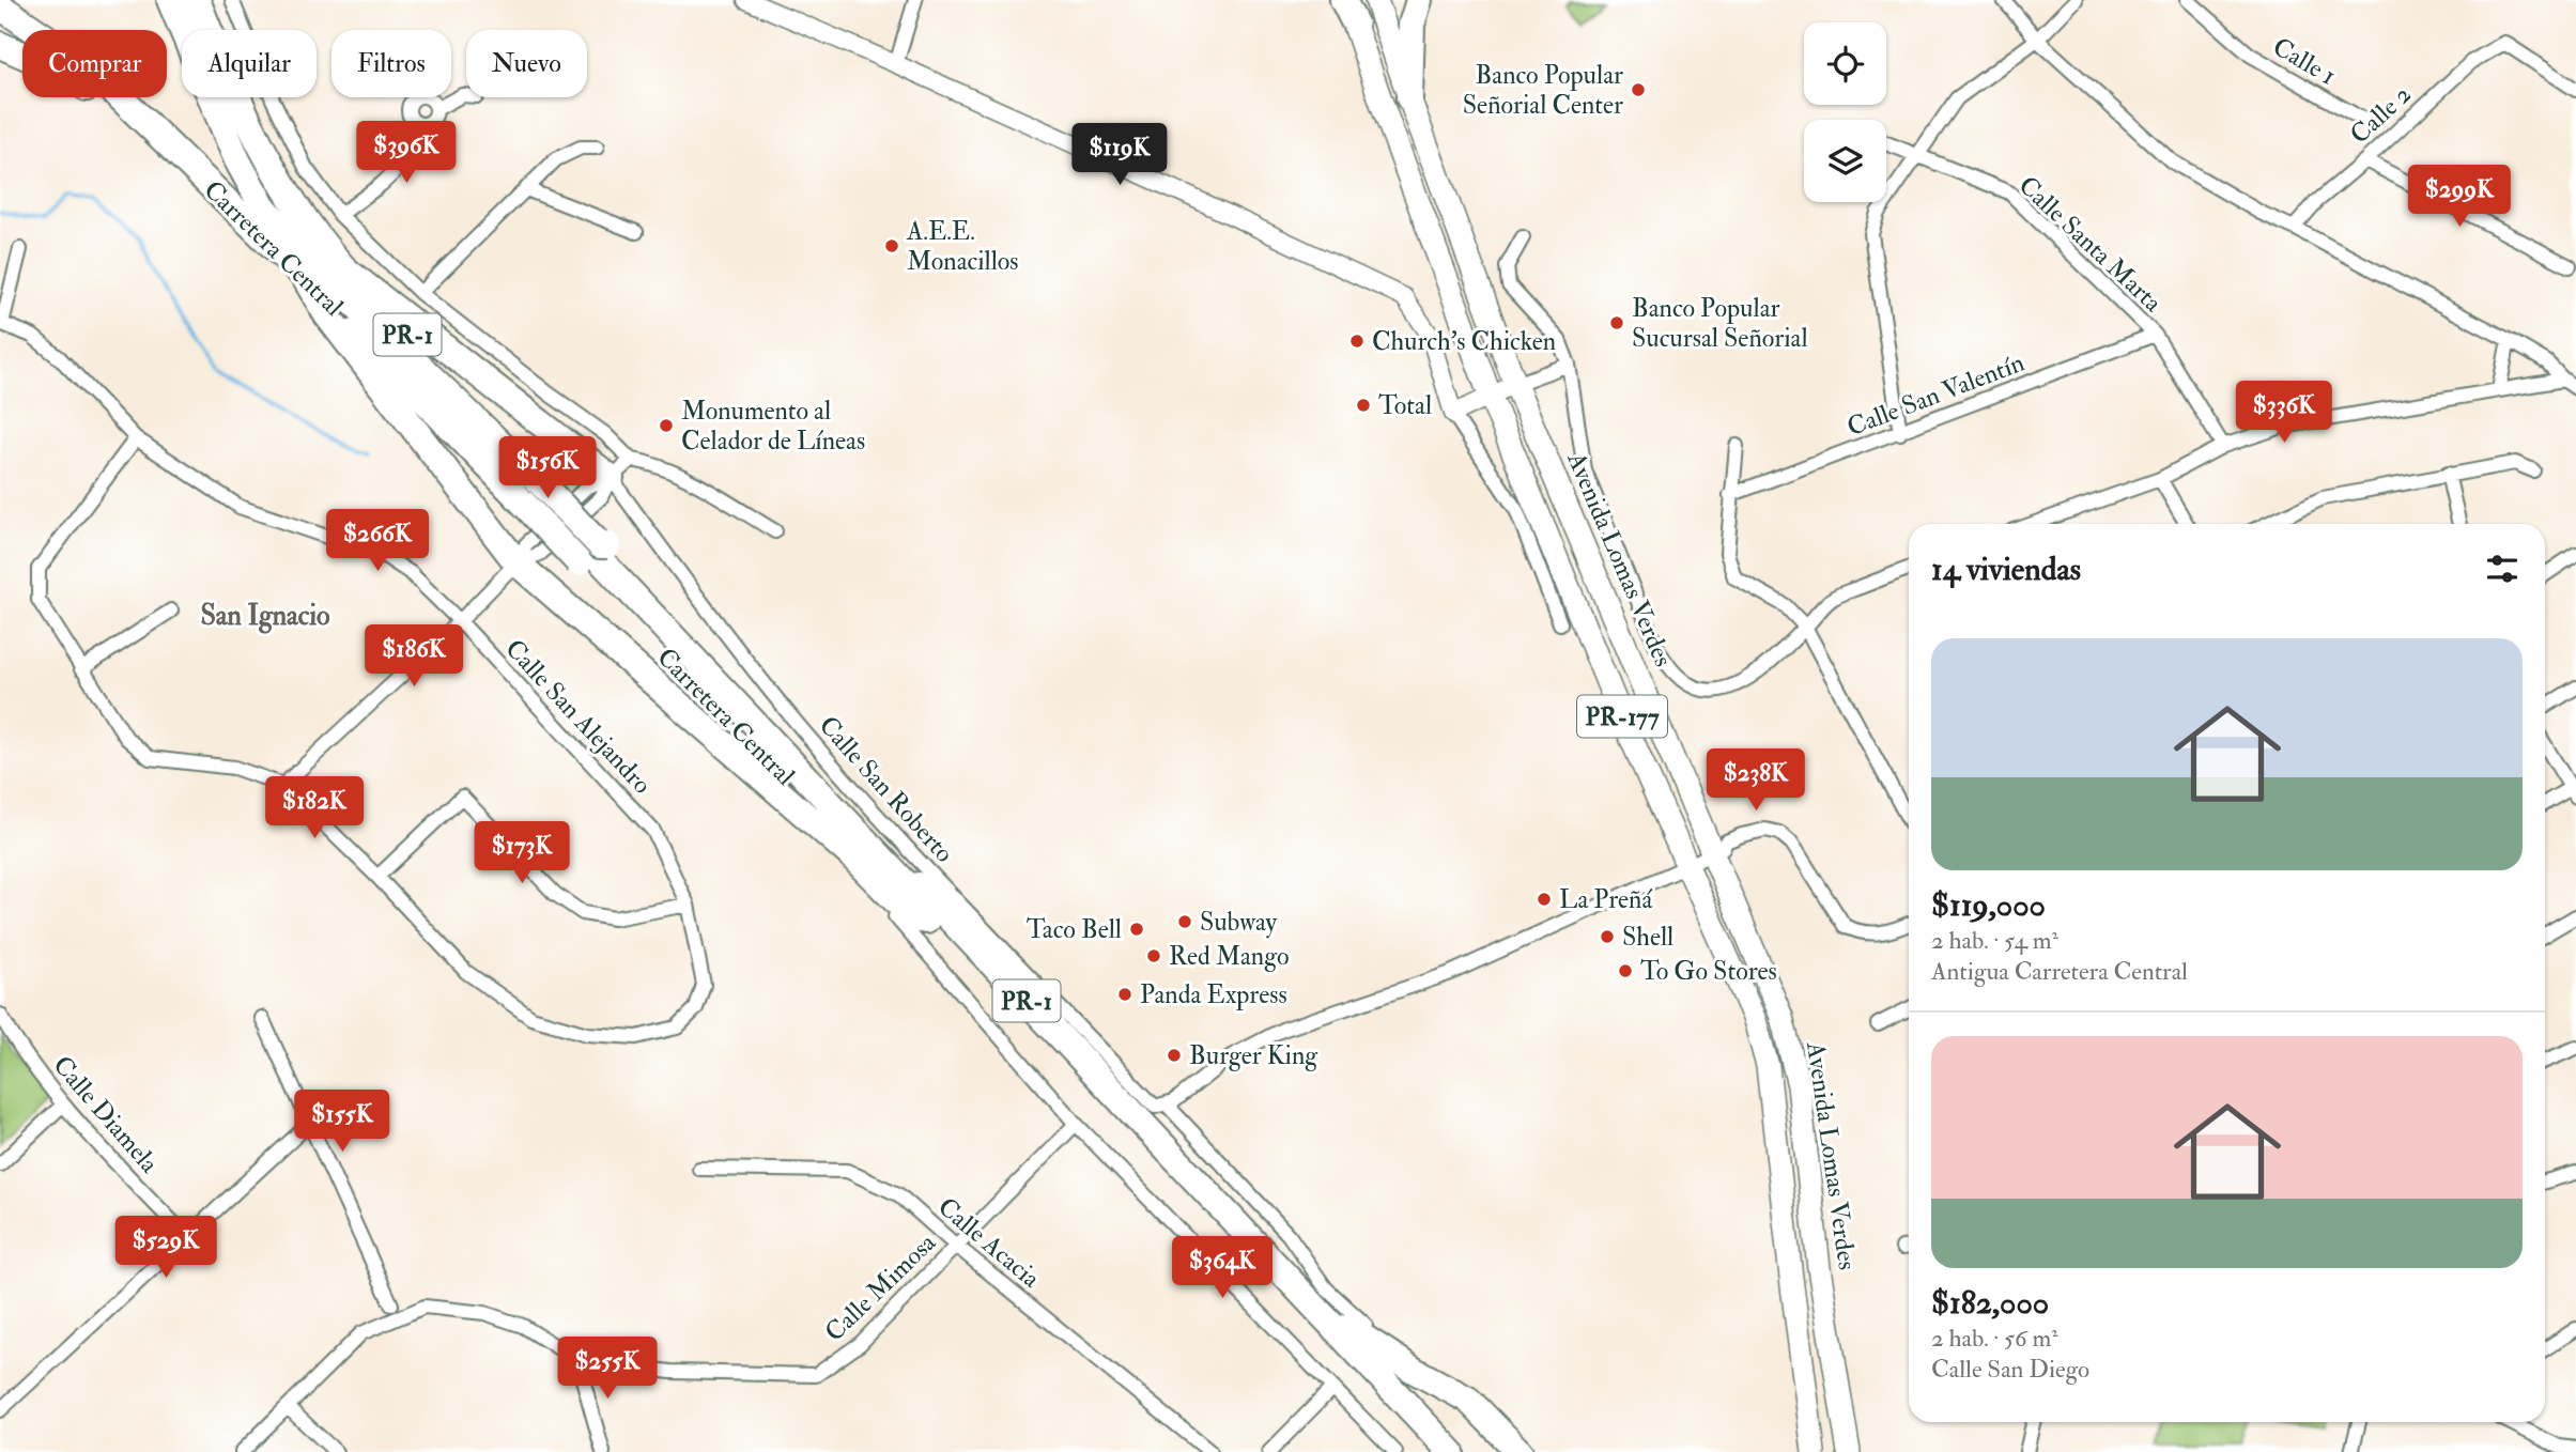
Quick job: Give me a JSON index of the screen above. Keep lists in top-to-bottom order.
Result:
{
  "streets": {
    "highway": ["Carretera Central", "PR-1"],
    "main road": ["Avenida Lomas Verdes", "PR-177"],
    "street": [
      "Calle 1",
      "Calle 2",
      "Calle Santa Marta",
      "Calle San Valentín",
      "Calle San Alejandro",
      "Calle San Roberto",
      "Calle Diamela",
      "Calle Acacia",
      "Calle Mimosa"
    ]
  },
  "crossings": [
    ["Calle Santa Marta", "Calle San Valentín"],
    ["Calle Acacia", "Calle Mimosa"]
  ],
  "districts": ["San Ignacio"],
  "places": [
    "Banco Popular Señorial Center",
    "A.E.E. Monacillos",
    "Banco Popular Sucursal Señorial",
    "Church's Chicken",
    "Total",
    "Monumento al Celador de Líneas",
    "La Preñá",
    "Subway",
    "Taco Bell",
    "Shell",
    "Red Mango",
    "To Go Stores",
    "Panda Express",
    "Burger King"
  ],
  "page": {
    "chip": [
      "Comprar",
      "Alquilar",
      "Filtros",
      "Nuevo"
    ],
    "price": [
      "$396K",
      "$119K",
      "$299K",
      "$336K",
      "$156K",
      "$266K",
      "$186K",
      "$238K",
      "$182K",
      "$173K",
      "$155K",
      "$529K",
      "$364K",
      "$255K"
    ],
    "heading": "14 viviendas",
    "list": [
      {
        "name": "$119,000",
        "note": "2 hab. · 54 m² · Antigua Carretera Central"
      },
      {
        "name": "$182,000",
        "note": "2 hab. · 56 m² · Calle San Diego"
      }
    ]
  }
}
